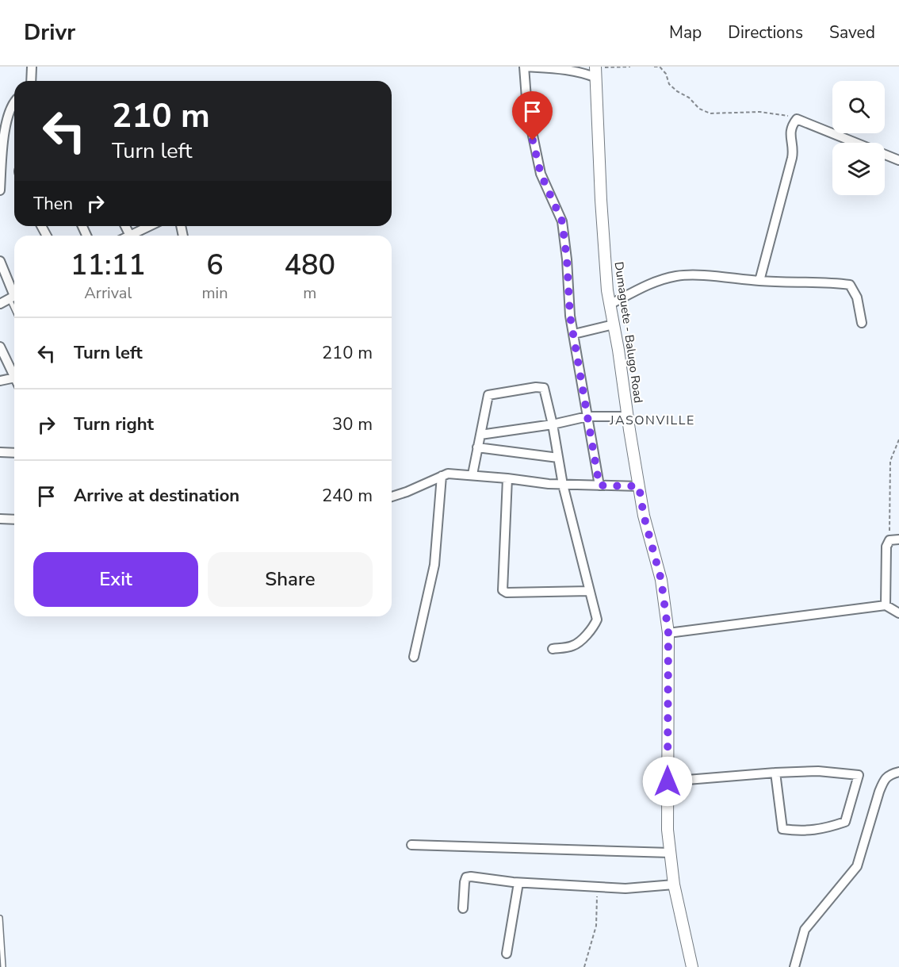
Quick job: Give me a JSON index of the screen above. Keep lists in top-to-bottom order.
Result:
{
  "streets": {
    "street": ["Dumaguete - Balugo Road"]
  },
  "districts": ["JASONVILLE"],
  "page": {
    "header": "Drivr",
    "nav": ["Map", "Directions", "Saved"],
    "turn": ["210 m", "Turn left"],
    "then": "Then",
    "eta": [
      "11:11",
      "Arrival",
      "6",
      "min",
      "480",
      "m"
    ],
    "list": [
      {
        "name": "Turn left",
        "value": "210 m"
      },
      {
        "name": "Turn right",
        "value": "30 m"
      },
      {
        "name": "Arrive at destination",
        "value": "240 m"
      }
    ],
    "buttons": ["Exit", "Share"]
  }
}
